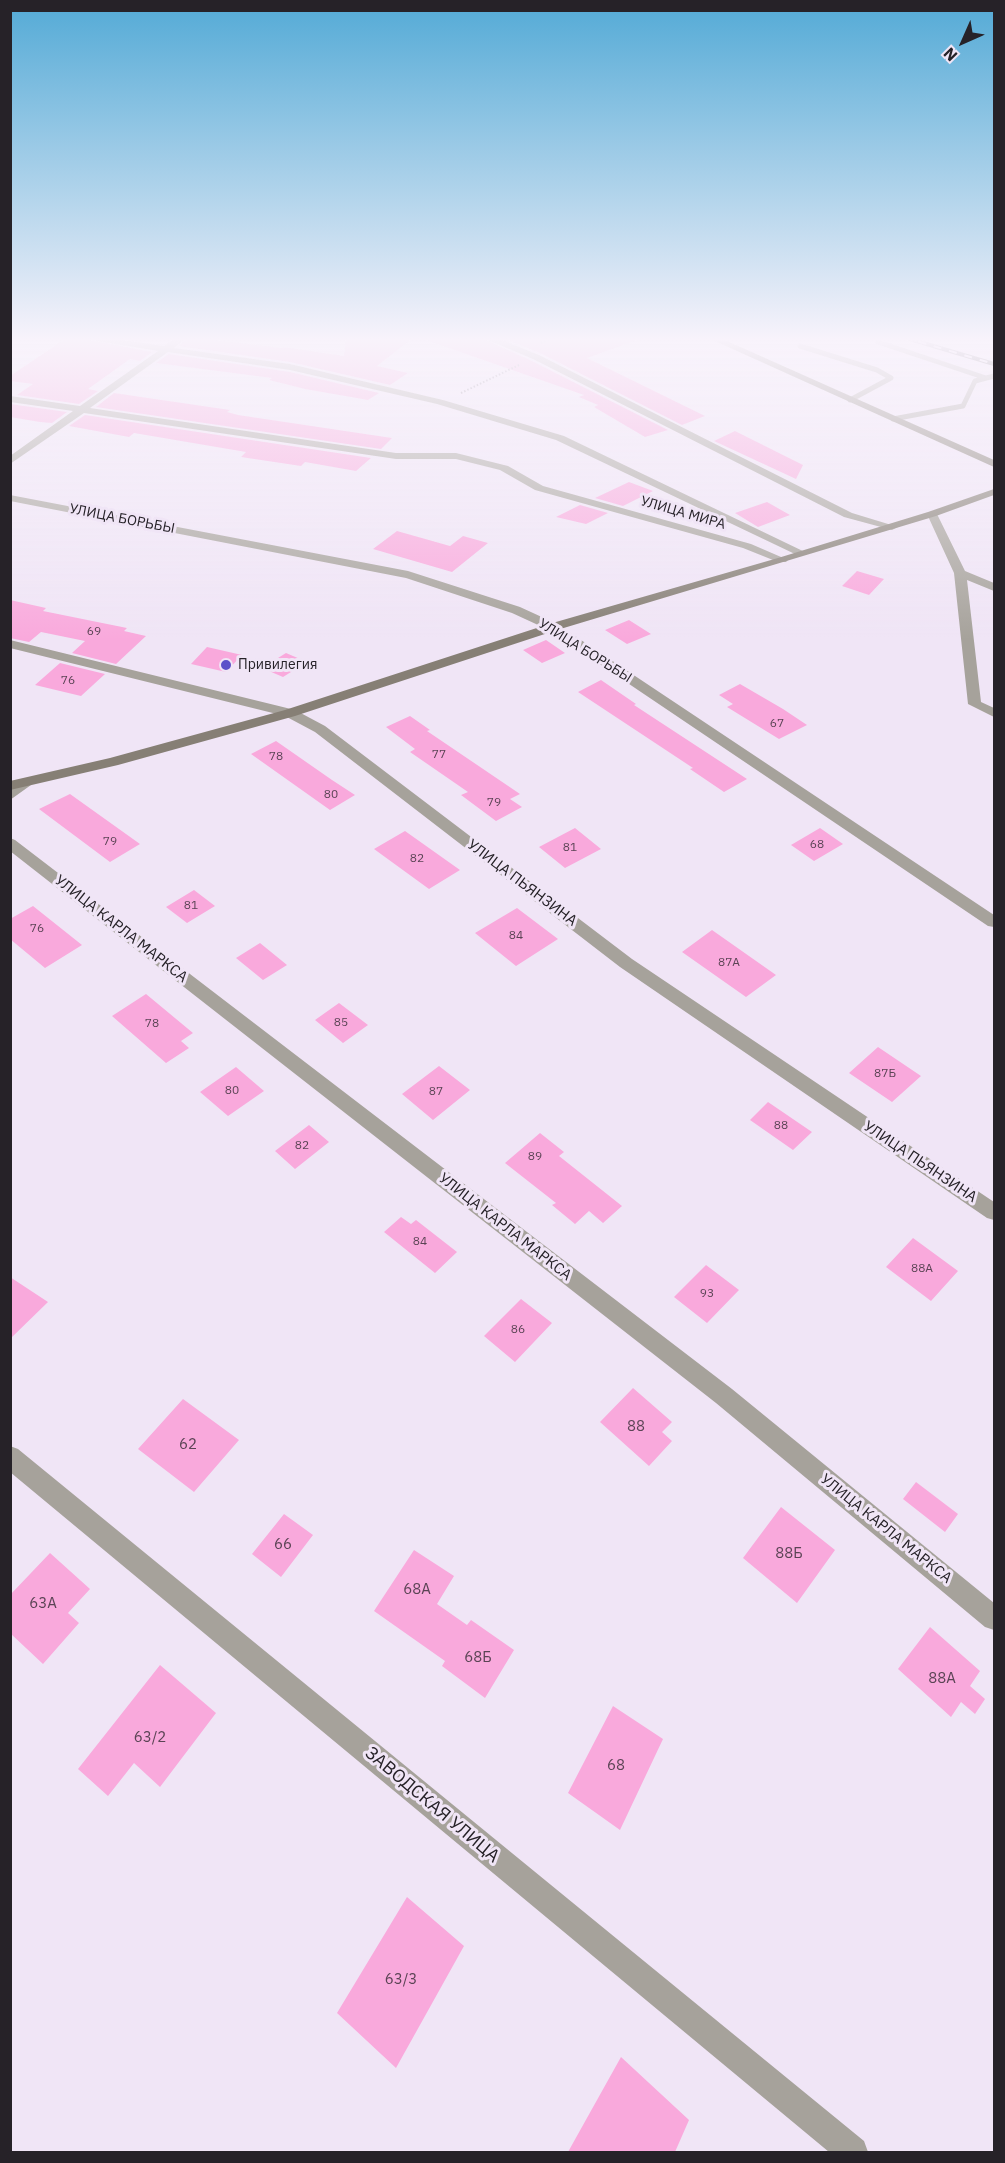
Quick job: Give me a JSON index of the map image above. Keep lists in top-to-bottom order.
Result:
{
  "streets": {
    "street": [
      "УЛИЦА МИРА",
      "УЛИЦА БОРЬБЫ",
      "УЛИЦА ПЬЯНЗИНА",
      "УЛИЦА КАРЛА МАРКСА",
      "ЗАВОДСКАЯ УЛИЦА"
    ]
  },
  "places": ["Привилегия"],
  "house_numbers": [
    "69",
    "76",
    "67",
    "77",
    "78",
    "80",
    "79",
    "79",
    "68",
    "81",
    "82",
    "81",
    "76",
    "84",
    "87А",
    "85",
    "78",
    "87Б",
    "80",
    "87",
    "88",
    "82",
    "89",
    "84",
    "88А",
    "93",
    "86",
    "88",
    "62",
    "66",
    "88Б",
    "68А",
    "63А",
    "68Б",
    "88А",
    "63/2",
    "68",
    "63/3"
  ],
  "north": "bottom left"
}
